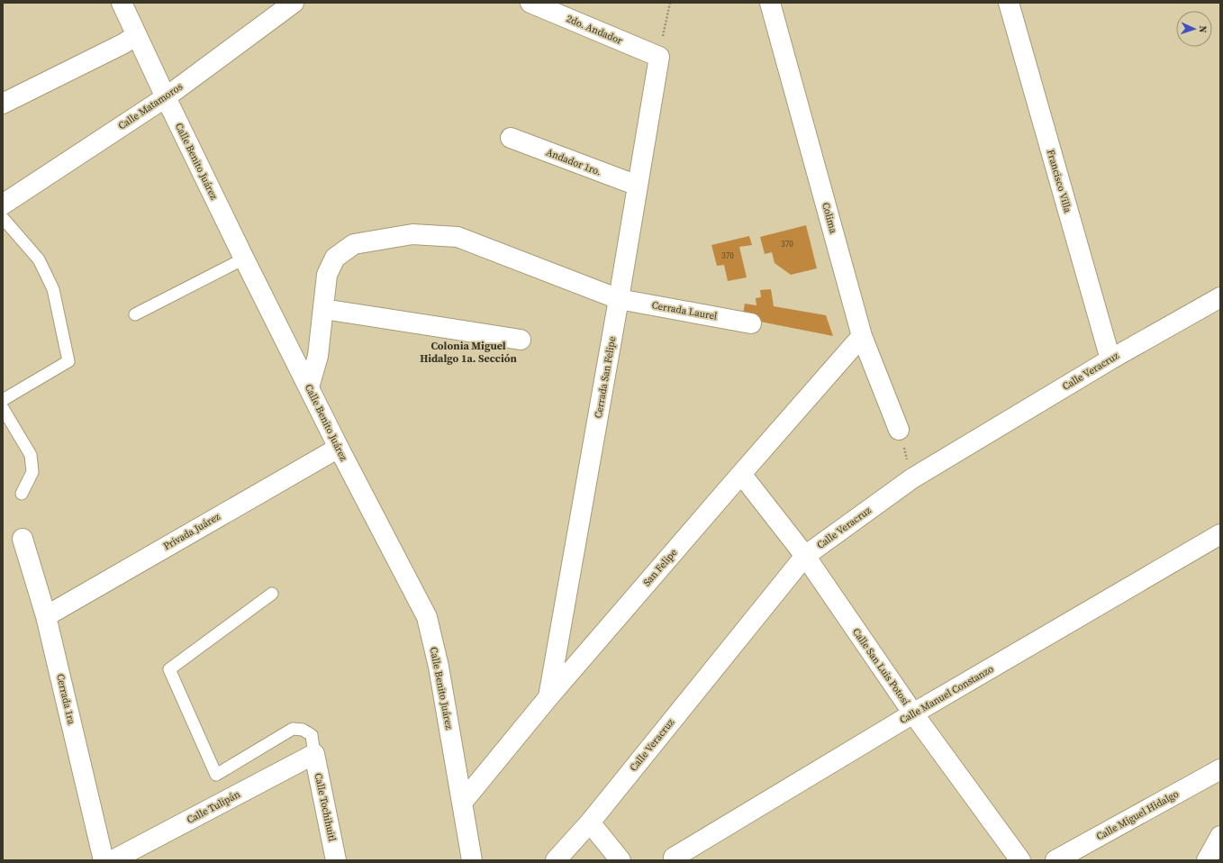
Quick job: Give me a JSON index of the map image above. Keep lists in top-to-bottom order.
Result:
{
  "streets": {
    "street": [
      "2do. Andador",
      "Calle Matamoros",
      "Calle Benito Juárez",
      "Andador 1ro.",
      "Francisco Villa",
      "Colima",
      "Cerrada Laurel",
      "Calle Veracruz",
      "Cerrada San Felipe",
      "Privada Juárez",
      "San Felipe",
      "Calle San Luis Potosí",
      "Calle Manuel Constanzo",
      "Cerrada 1ra",
      "Calle Tulipán",
      "Calle Tochihuitl",
      "Calle Miguel Hidalgo"
    ]
  },
  "crossings": [
    ["2do. Andador", "Cerrada San Felipe"],
    ["Calle Matamoros", "Calle Benito Juárez"],
    ["Calle Benito Juárez", "Cerrada Laurel"],
    ["Calle Benito Juárez", "Privada Juárez"],
    ["Calle Benito Juárez", "San Felipe"],
    ["Andador 1ro.", "Cerrada San Felipe"],
    ["Francisco Villa", "Calle Veracruz"],
    ["Colima", "San Felipe"],
    ["Cerrada Laurel", "Cerrada San Felipe"],
    ["Calle Veracruz", "Calle San Luis Potosí"],
    ["Cerrada San Felipe", "San Felipe"],
    ["Privada Juárez", "Cerrada 1ra"],
    ["San Felipe", "Calle San Luis Potosí"],
    ["Calle San Luis Potosí", "Calle Manuel Constanzo"],
    ["Calle Tulipán", "Calle Tochihuitl"]
  ],
  "districts": ["Colonia Miguel Hidalgo 1a. Sección"],
  "house_numbers": ["370", "370"],
  "north": "right"
}
